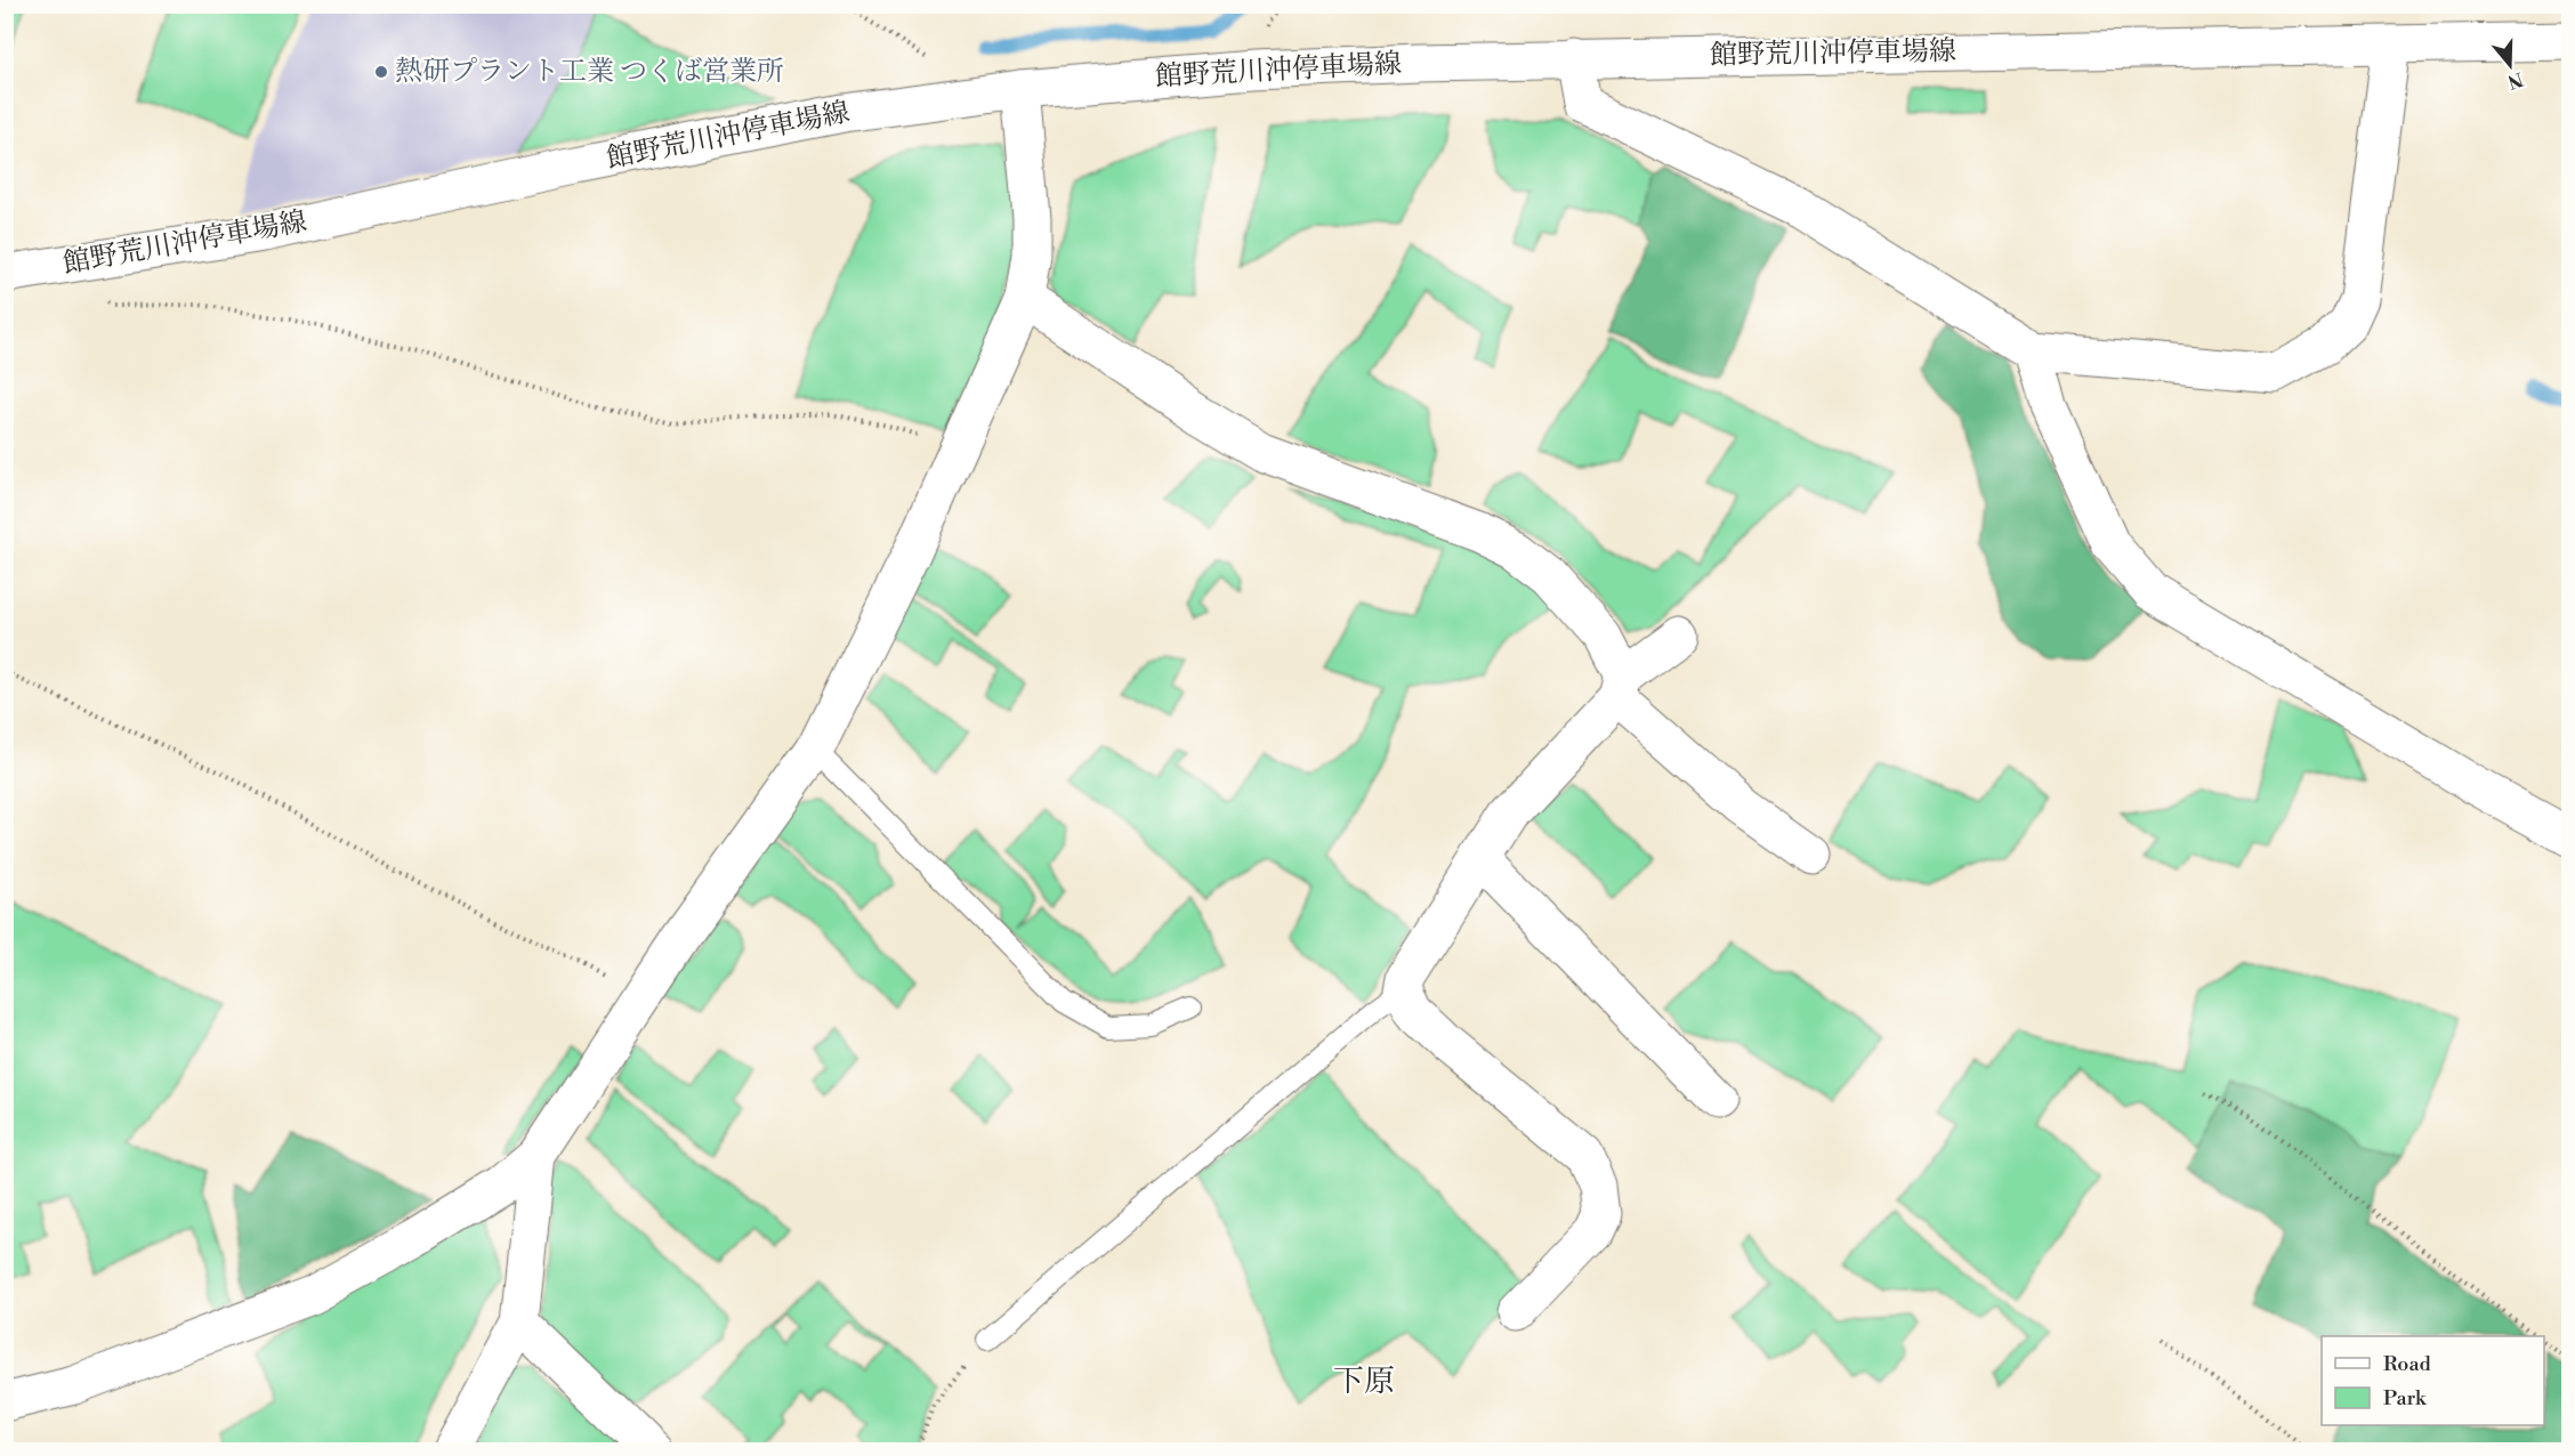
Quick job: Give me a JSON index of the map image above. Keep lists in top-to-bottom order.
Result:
{
  "streets": {
    "street": ["館野荒川沖停車場線"]
  },
  "districts": ["下原"],
  "places": ["熱研プラント工業 つくば営業所"],
  "legend": ["Road", "Park"],
  "north": "bottom"
}
